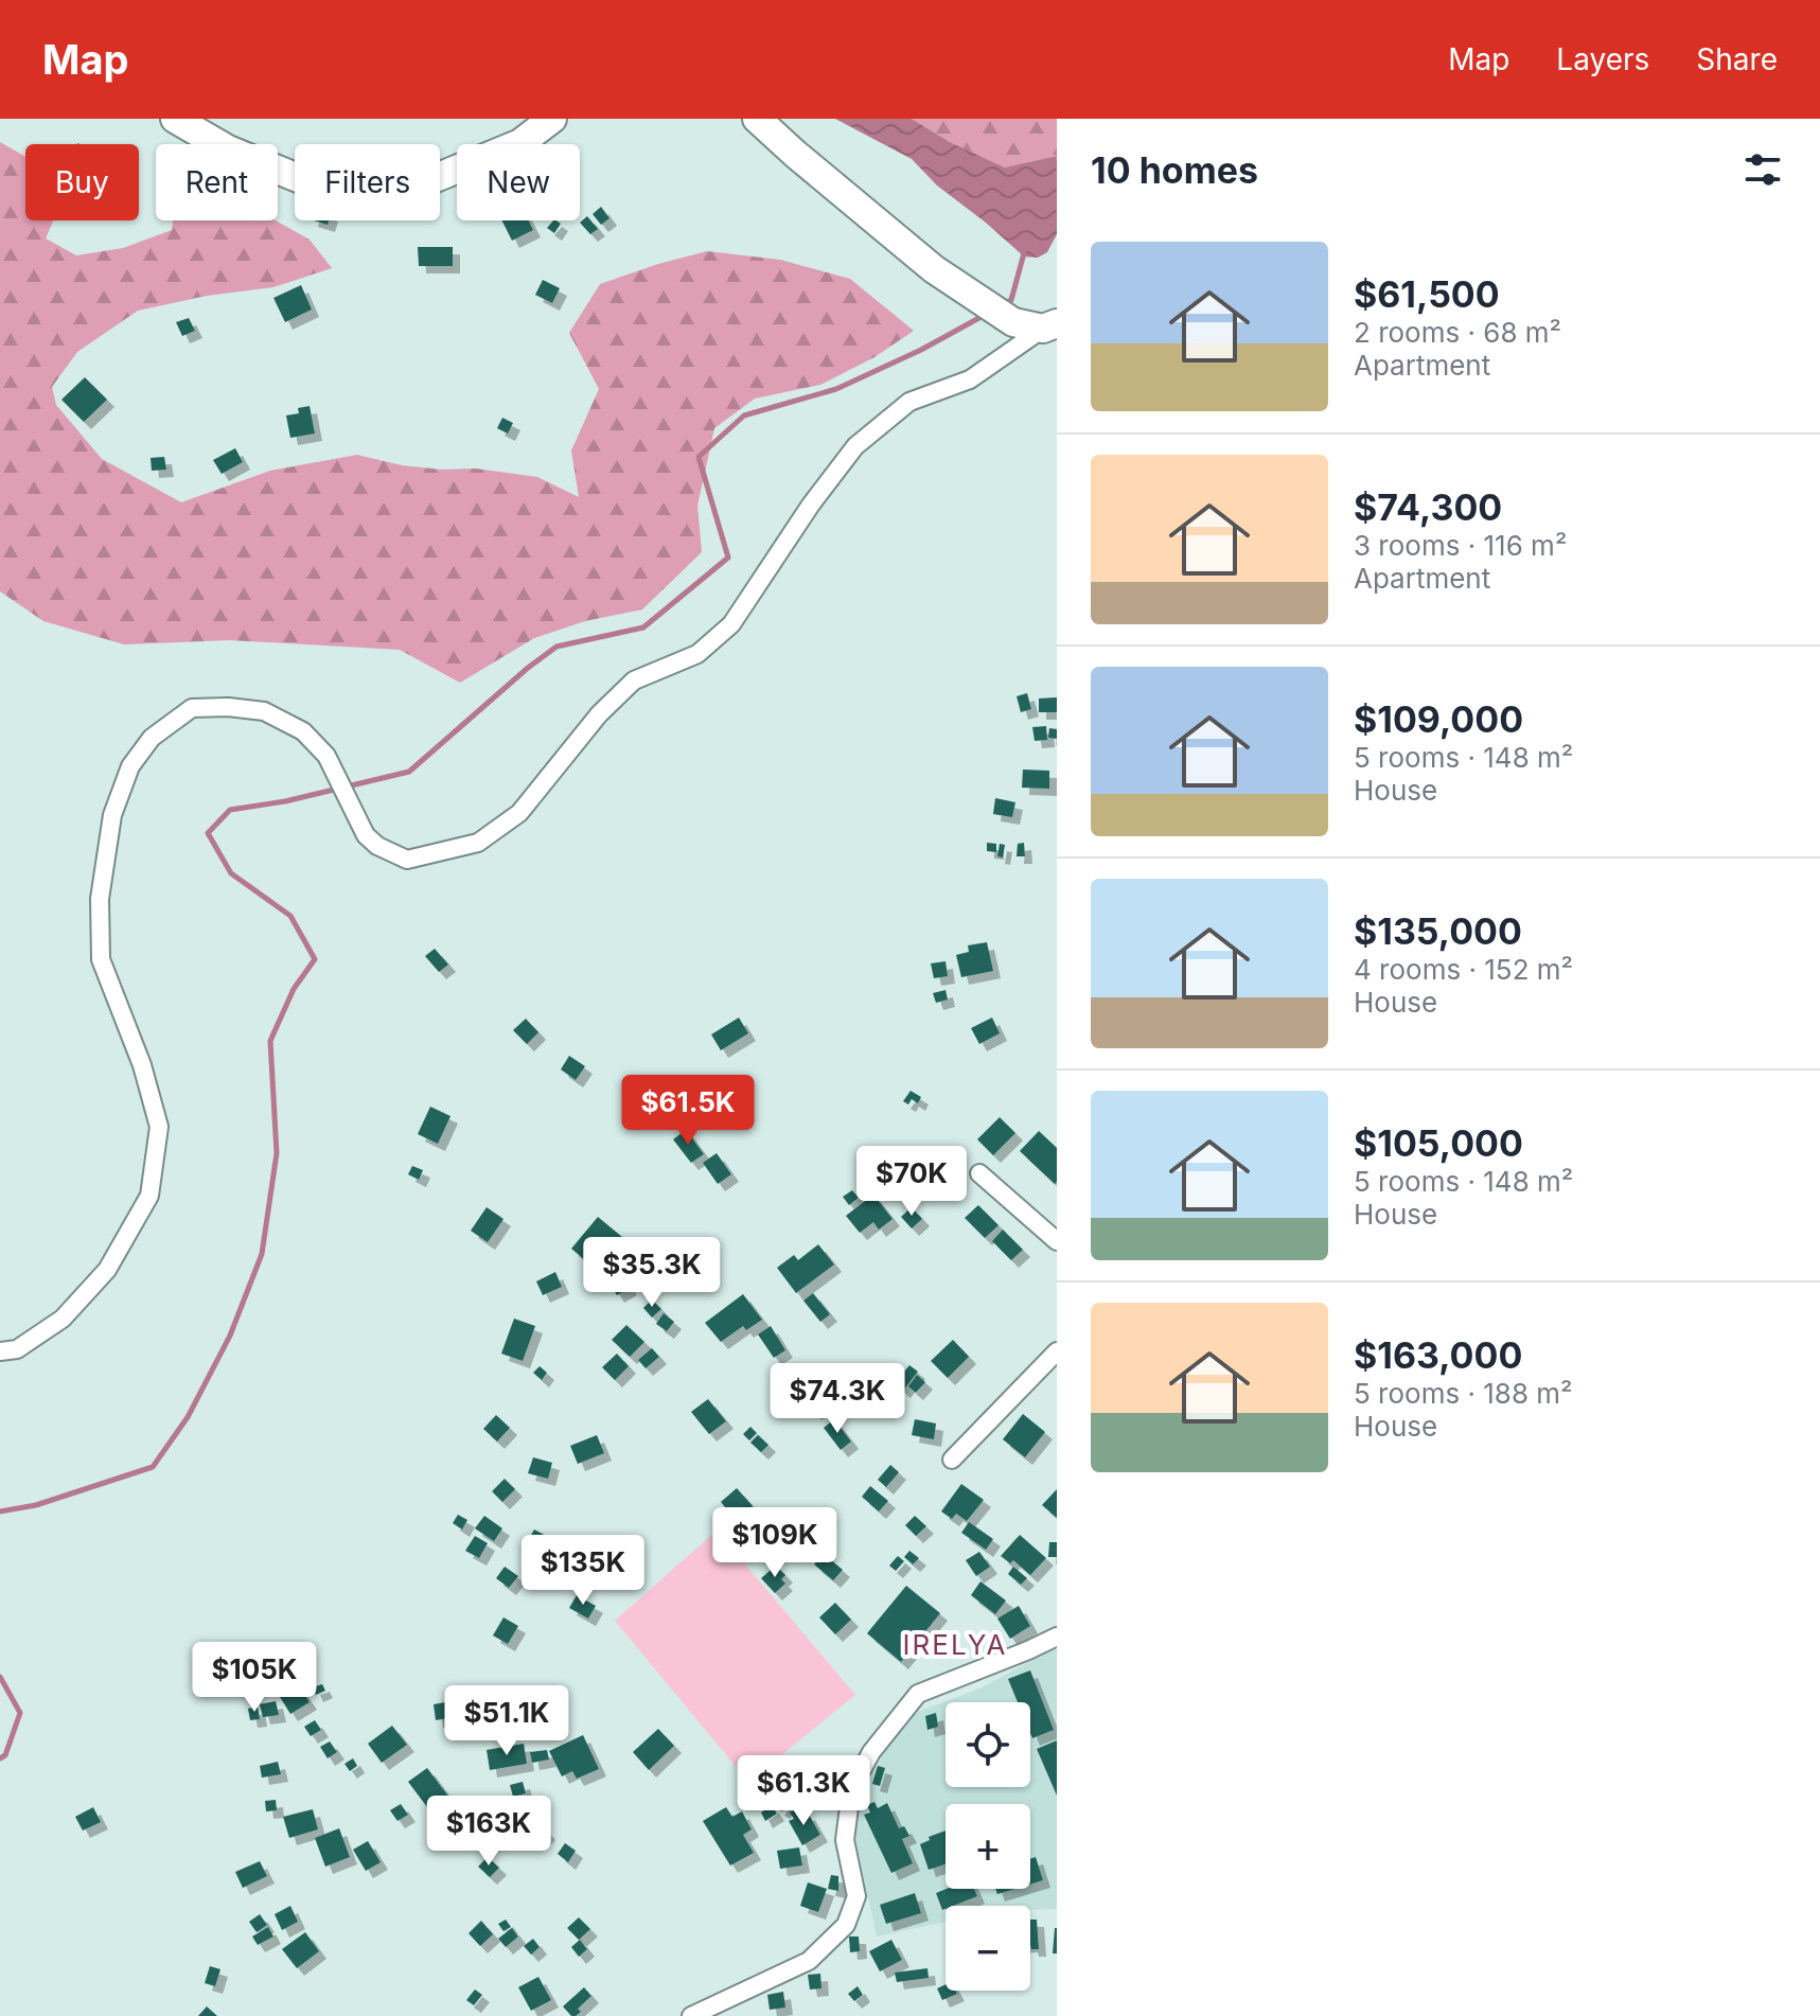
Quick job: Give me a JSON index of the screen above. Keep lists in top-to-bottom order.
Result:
{
  "districts": ["IRELYA"],
  "page": {
    "header": "Map",
    "nav": ["Map", "Layers", "Share"],
    "heading": "10 homes",
    "chip": [
      "Buy",
      "Rent",
      "Filters",
      "New"
    ],
    "list": [
      {
        "name": "$61,500",
        "note": "2 rooms · 68 m² · Apartment"
      },
      {
        "name": "$74,300",
        "note": "3 rooms · 116 m² · Apartment"
      },
      {
        "name": "$109,000",
        "note": "5 rooms · 148 m² · House"
      },
      {
        "name": "$135,000",
        "note": "4 rooms · 152 m² · House"
      },
      {
        "name": "$105,000",
        "note": "5 rooms · 148 m² · House"
      },
      {
        "name": "$163,000",
        "note": "5 rooms · 188 m² · House"
      }
    ],
    "price": [
      "$61.5K",
      "$70K",
      "$35.3K",
      "$74.3K",
      "$109K",
      "$135K",
      "$105K",
      "$51.1K",
      "$61.3K",
      "$163K"
    ],
    "map_buttons": ["+", "−"]
  }
}
